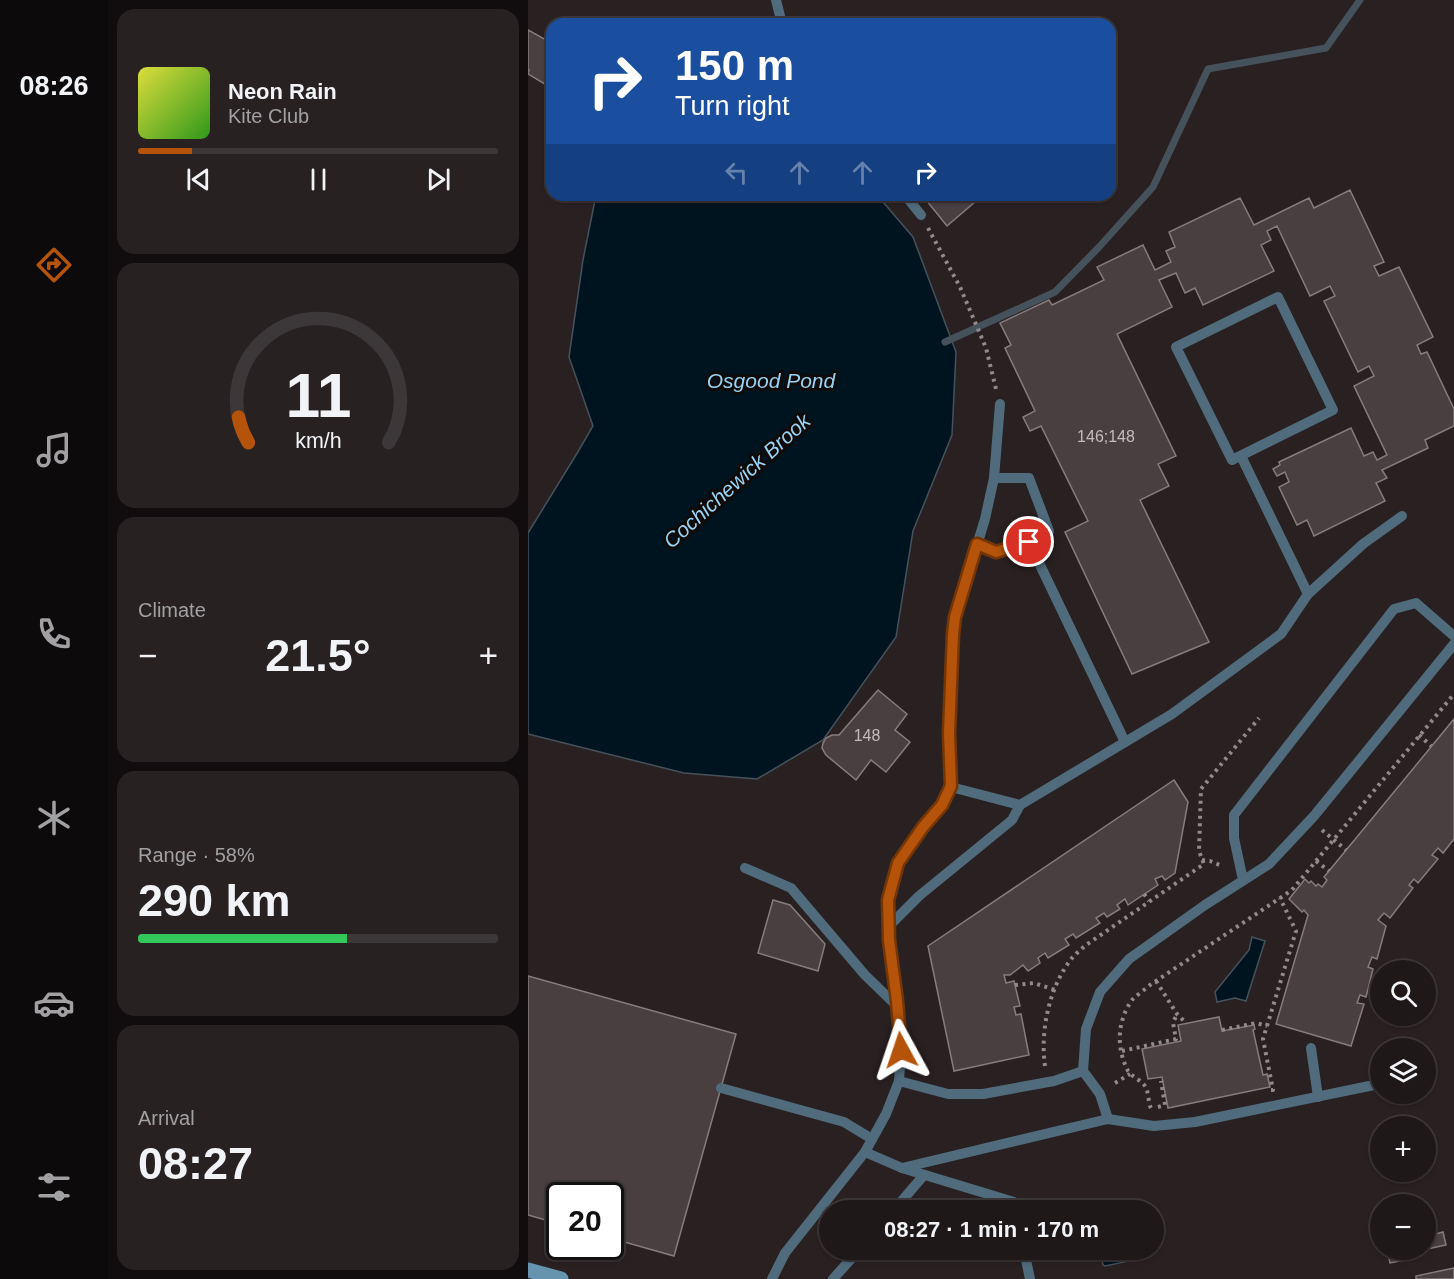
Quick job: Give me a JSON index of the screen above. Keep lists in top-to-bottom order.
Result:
{
  "water": ["Osgood Pond", "Cochichewick Brook"],
  "house_numbers": ["146;148", "148"],
  "page": {
    "tabs": "08:26",
    "turn": ["150 m", "Turn right"],
    "song": ["Neon Rain", "Kite Club"],
    "tile": [
      "Climate",
      ["Range · 58%", "290 km"],
      ["Arrival", "08:27"]
    ],
    "heat": ["−", "21.5°", "+"],
    "map_buttons": ["+", "−"],
    "limit": "20",
    "trip": "08:27 · 1 min · 170 m",
    "gauge": ["11", "km/h"]
  }
}
